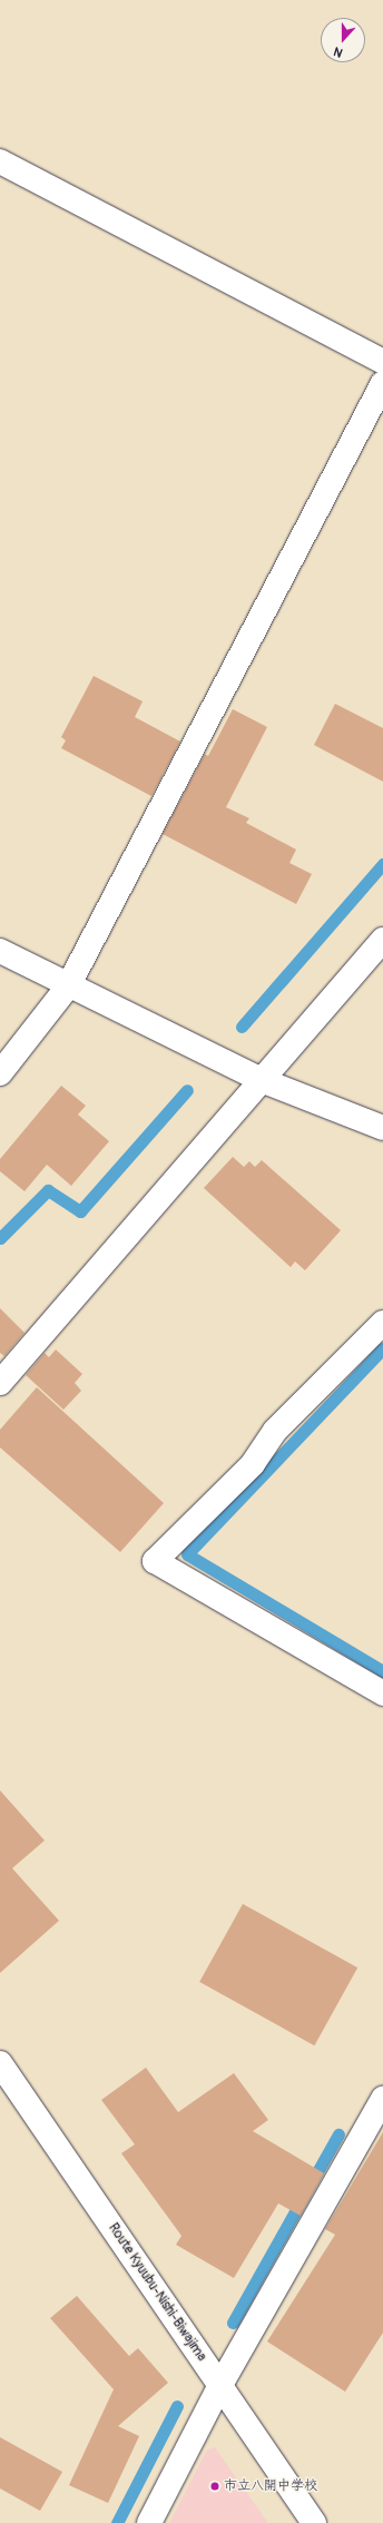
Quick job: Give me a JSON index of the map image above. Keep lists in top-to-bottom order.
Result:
{
  "streets": {
    "street": ["Route Kyuubu-Nishi-Biwajima"]
  },
  "places": ["市立八開中学校"],
  "north": "bottom"
}
